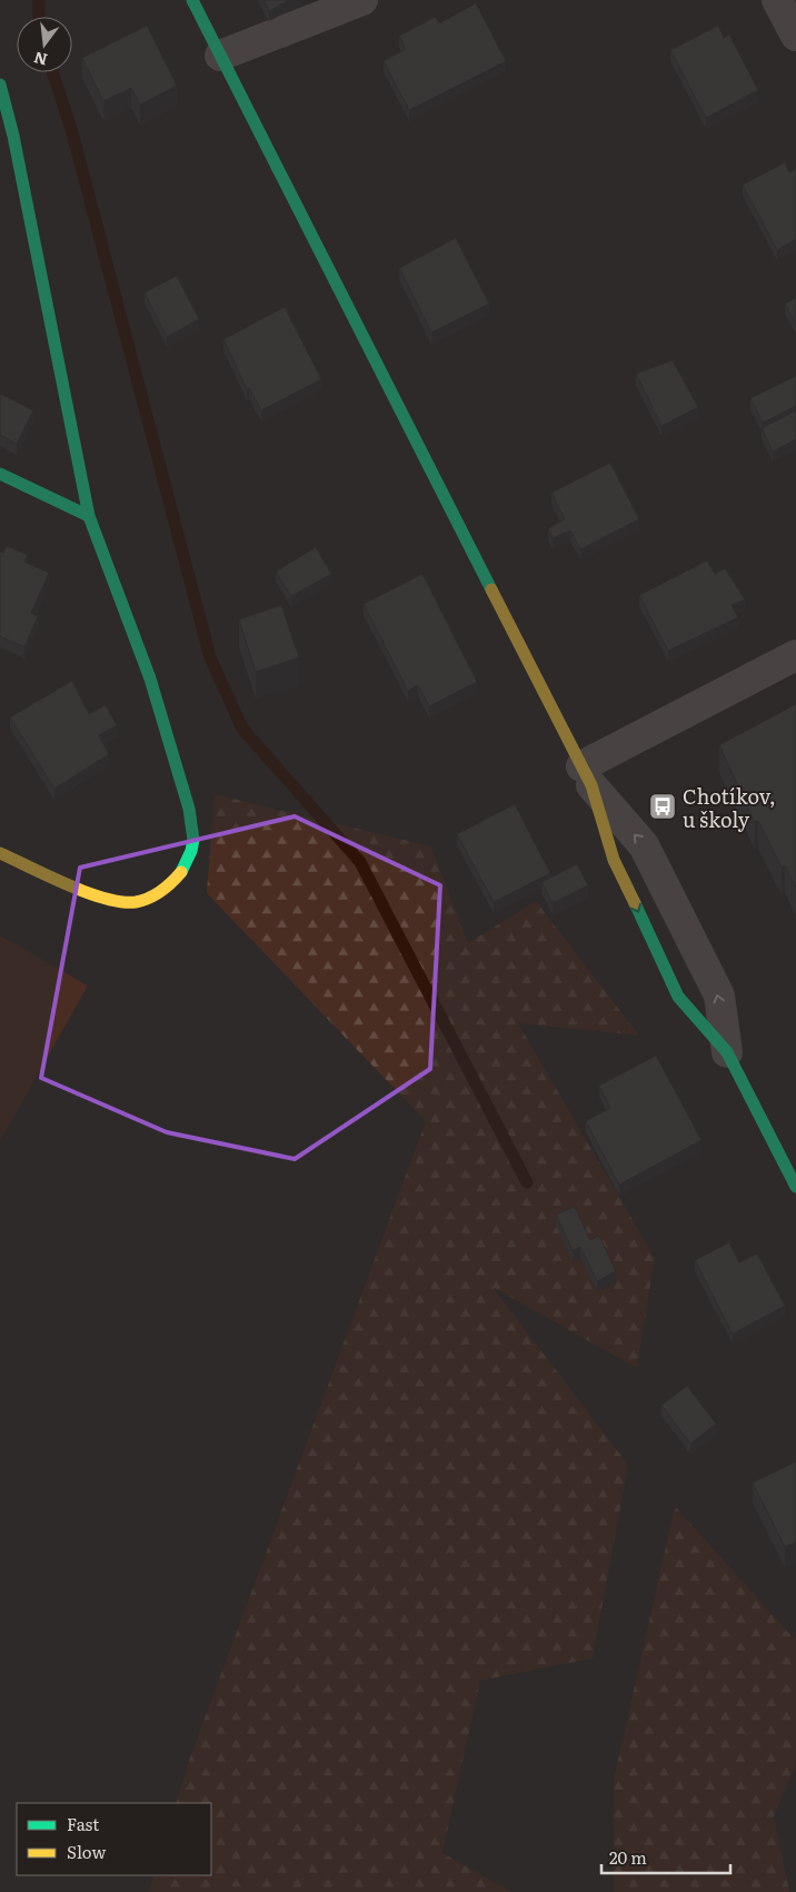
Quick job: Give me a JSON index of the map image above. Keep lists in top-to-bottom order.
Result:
{
  "places": {
    "bus stop": ["Chotíkov, u školy"]
  },
  "legend": ["Fast", "Slow"],
  "scale_bar": "20 m",
  "north": "bottom"
}
